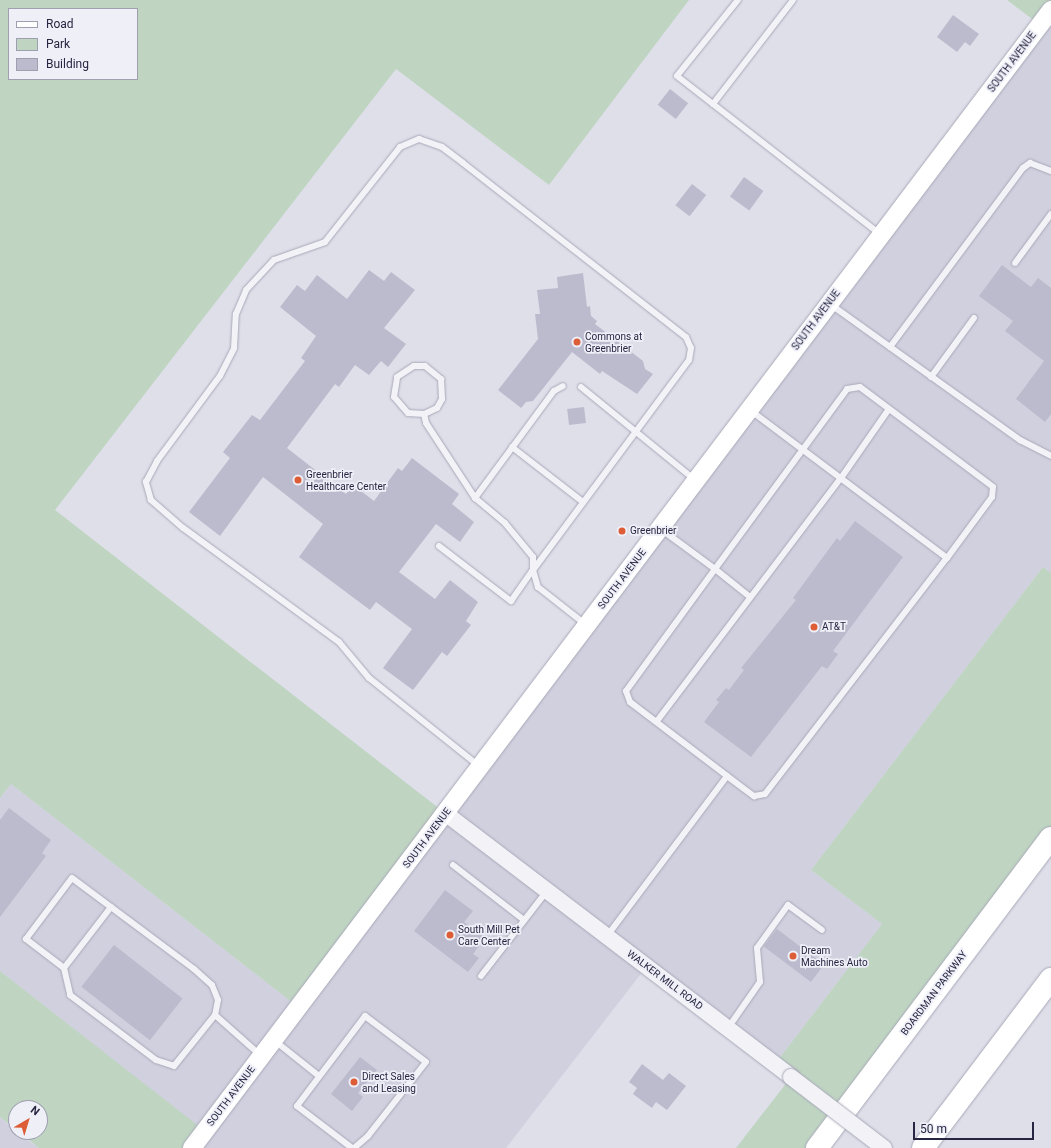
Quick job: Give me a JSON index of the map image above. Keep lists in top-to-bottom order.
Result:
{
  "streets": {
    "highway": ["BOARDMAN PARKWAY"],
    "main road": ["SOUTH AVENUE"],
    "street": ["WALKER MILL ROAD"]
  },
  "crossings": [
    ["SOUTH AVENUE", "WALKER MILL ROAD"]
  ],
  "places": [
    "Commons at Greenbrier",
    "Greenbrier Healthcare Center",
    "Greenbrier",
    "AT&T",
    "South Mill Pet Care Center",
    "Dream Machines Auto",
    "Direct Sales and Leasing"
  ],
  "legend": ["Road", "Park", "Building"],
  "scale_bar": "50 m",
  "north": "top right"
}
